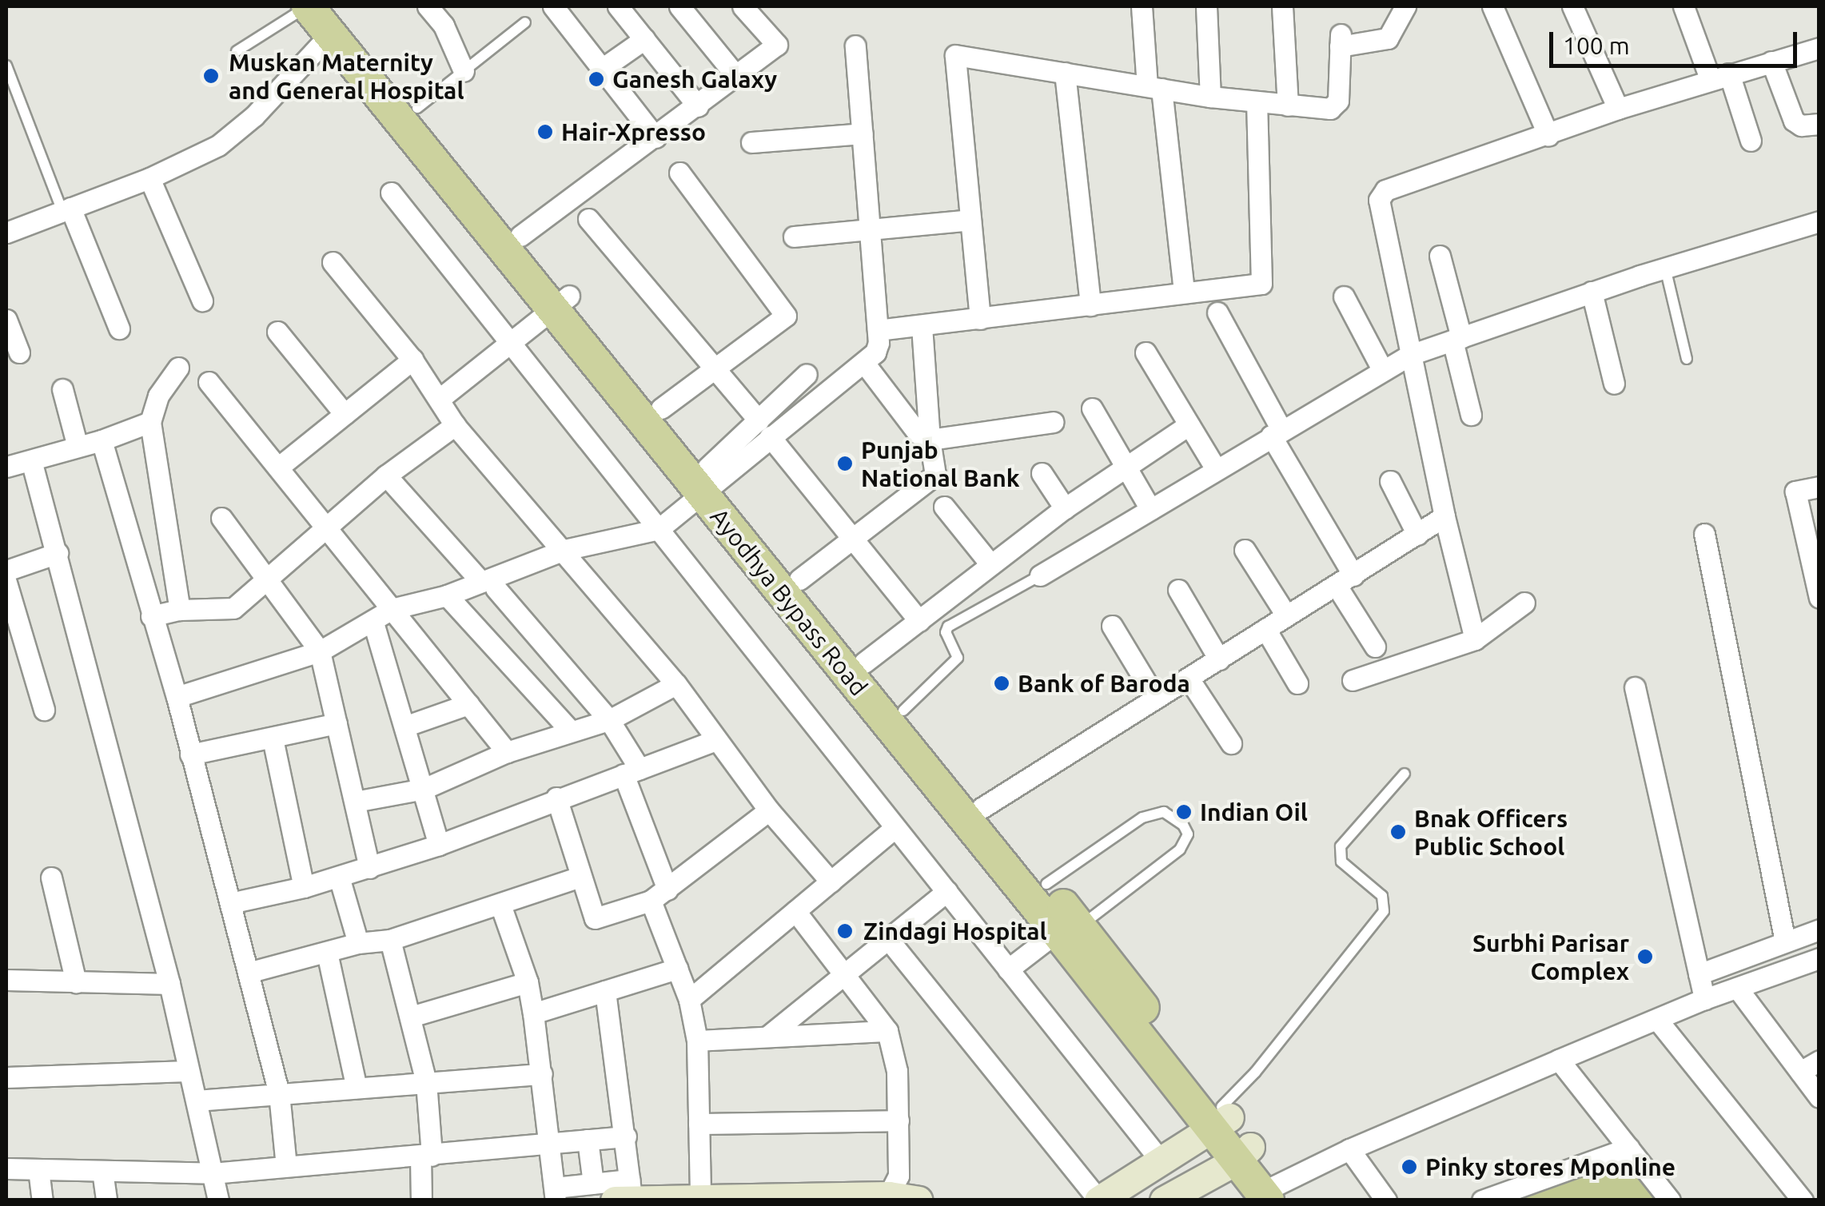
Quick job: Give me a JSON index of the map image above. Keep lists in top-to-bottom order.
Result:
{
  "streets": {
    "main road": ["Ayodhya Bypass Road"]
  },
  "places": [
    "Muskan Maternity and General Hospital",
    "Ganesh Galaxy",
    "Hair-Xpresso",
    "Punjab National Bank",
    "Bank of Baroda",
    "Indian Oil",
    "Bnak Officers Public School",
    "Zindagi Hospital",
    "Surbhi Parisar Complex",
    "Pinky stores Mponline"
  ],
  "scale_bar": "100 m"
}
